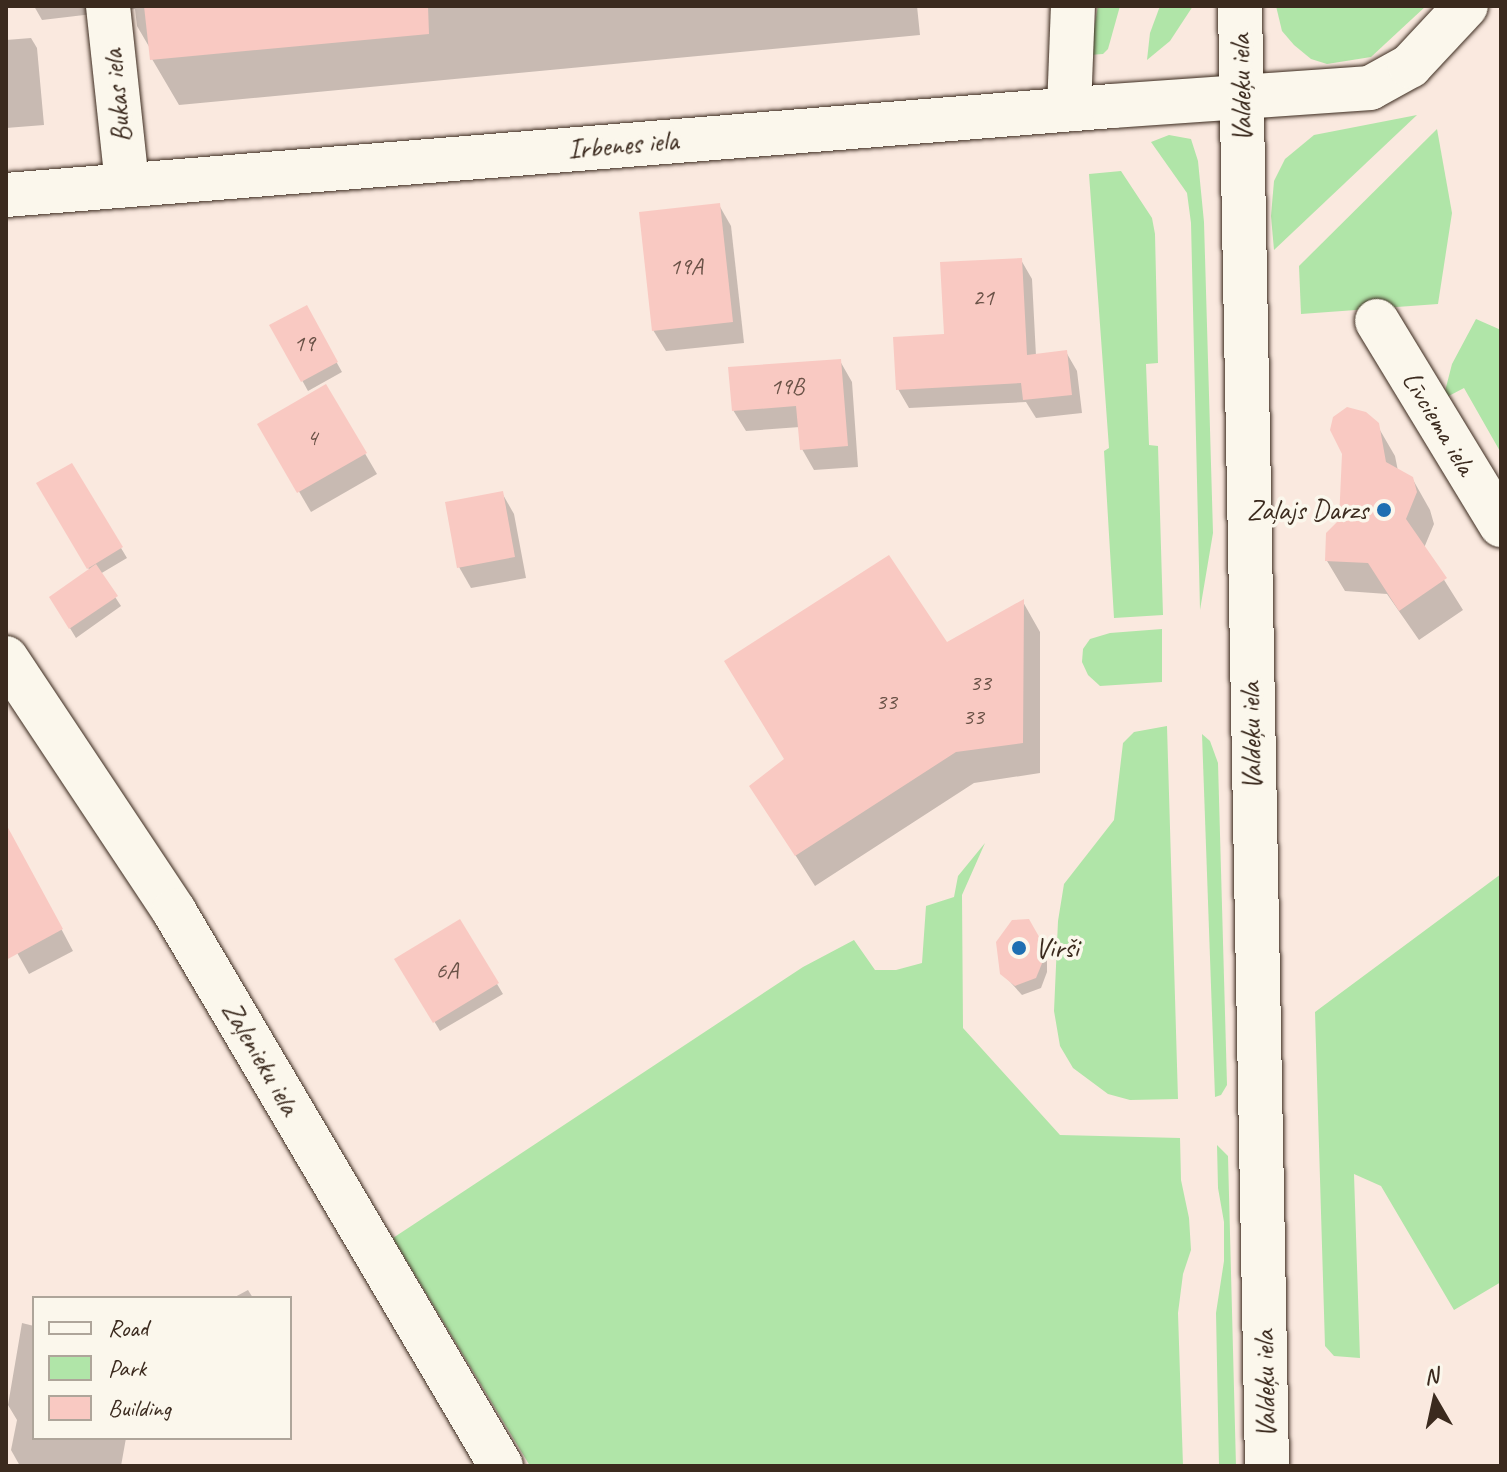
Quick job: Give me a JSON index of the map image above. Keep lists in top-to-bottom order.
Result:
{
  "streets": {
    "street": [
      "Valdeķu iela",
      "Bukas iela",
      "Irbenes iela",
      "Līvciema iela",
      "Zaļenieku iela"
    ]
  },
  "crossings": [
    ["Valdeķu iela", "Irbenes iela"],
    ["Bukas iela", "Irbenes iela"]
  ],
  "places": ["Zaļajs Darzs", "Virši"],
  "house_numbers": [
    "19A",
    "21",
    "19",
    "19B",
    "4",
    "33",
    "33",
    "33",
    "6A"
  ],
  "legend": ["Road", "Park", "Building"],
  "north": "top"
}
